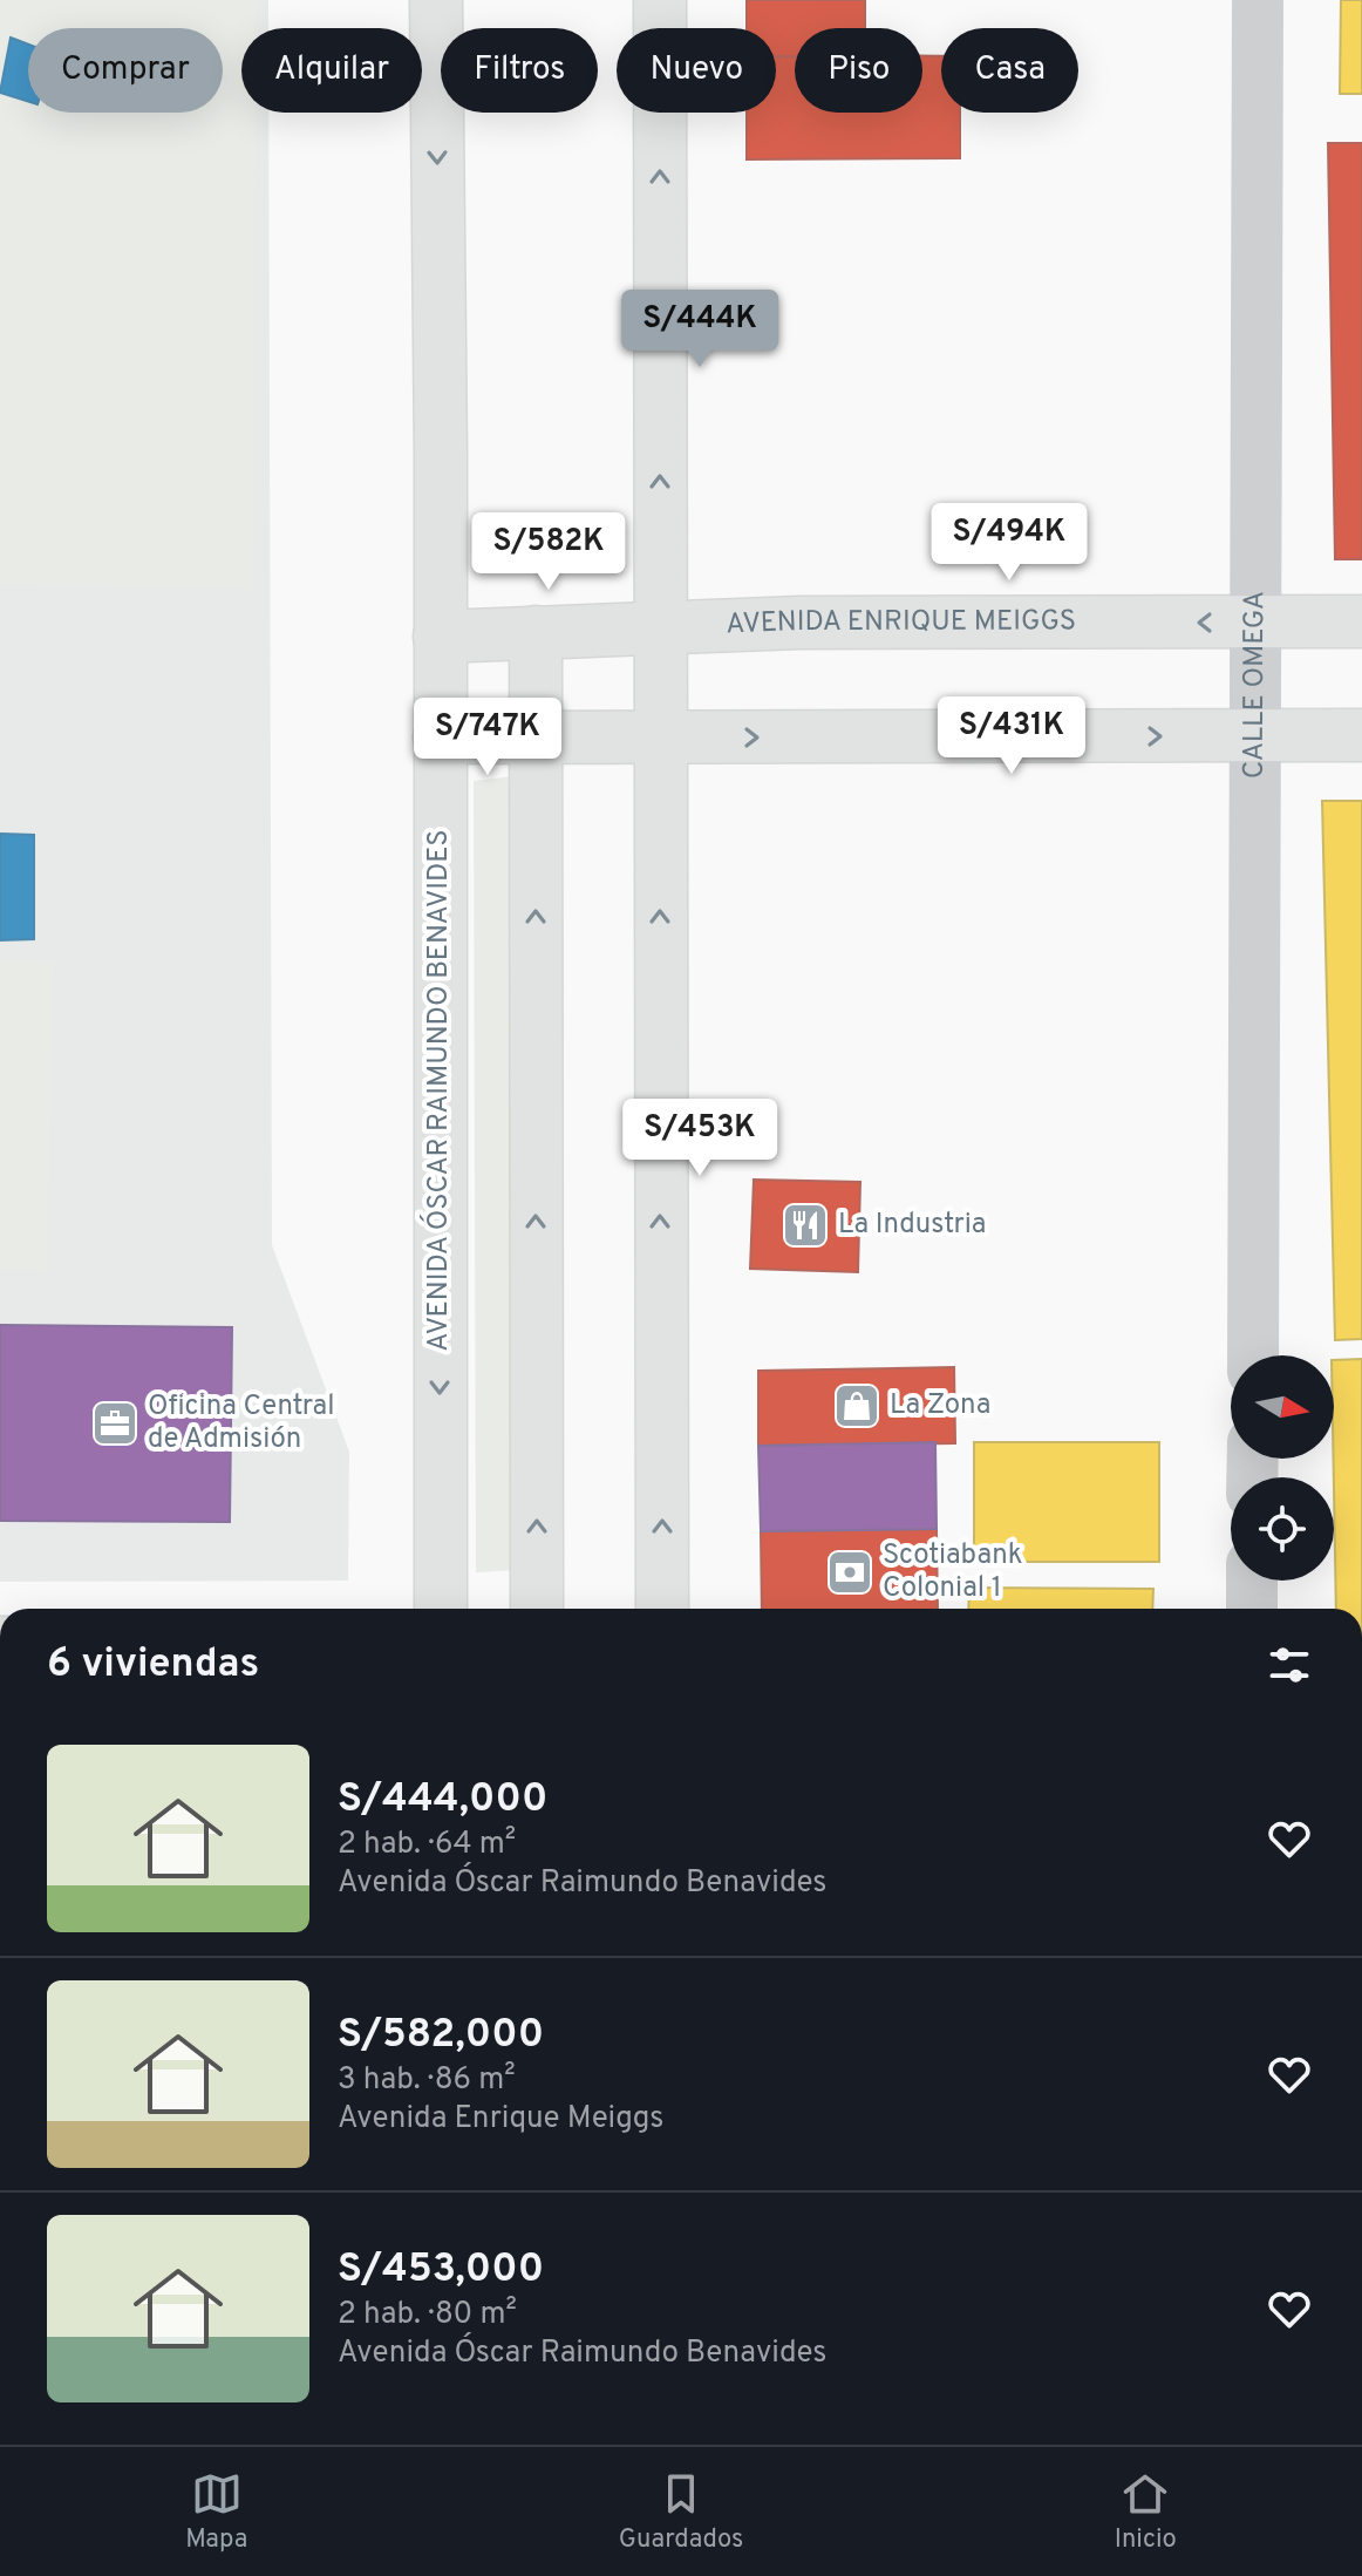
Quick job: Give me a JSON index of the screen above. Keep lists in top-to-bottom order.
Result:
{
  "streets": {
    "main road": ["AVENIDA ENRIQUE MEIGGS", "AVENIDA ÓSCAR RAIMUNDO BENAVIDES"],
    "street": ["CALLE OMEGA"]
  },
  "crossings": [
    ["AVENIDA ENRIQUE MEIGGS", "CALLE OMEGA"],
    ["AVENIDA ENRIQUE MEIGGS", "AVENIDA ÓSCAR RAIMUNDO BENAVIDES"]
  ],
  "places": {
    "restaurant": ["La Industria"],
    "shop": ["La Zona"],
    "office": ["Oficina Central de Admisión"],
    "bank": ["Scotiabank Colonial 1"]
  },
  "north": "right",
  "page": {
    "chip": [
      "Comprar",
      "Alquilar",
      "Filtros",
      "Nuevo",
      "Piso",
      "Casa"
    ],
    "price": [
      "S/444K",
      "S/494K",
      "S/582K",
      "S/431K",
      "S/747K",
      "S/453K"
    ],
    "heading": "6 viviendas",
    "list": [
      {
        "name": "S/444,000",
        "note": "2 hab. · 64 m² · Avenida Óscar Raimundo Benavides"
      },
      {
        "name": "S/582,000",
        "note": "3 hab. · 86 m² · Avenida Enrique Meiggs"
      },
      {
        "name": "S/453,000",
        "note": "2 hab. · 80 m² · Avenida Óscar Raimundo Benavides"
      }
    ],
    "tabs": ["Mapa", "Guardados", "Inicio"]
  }
}
